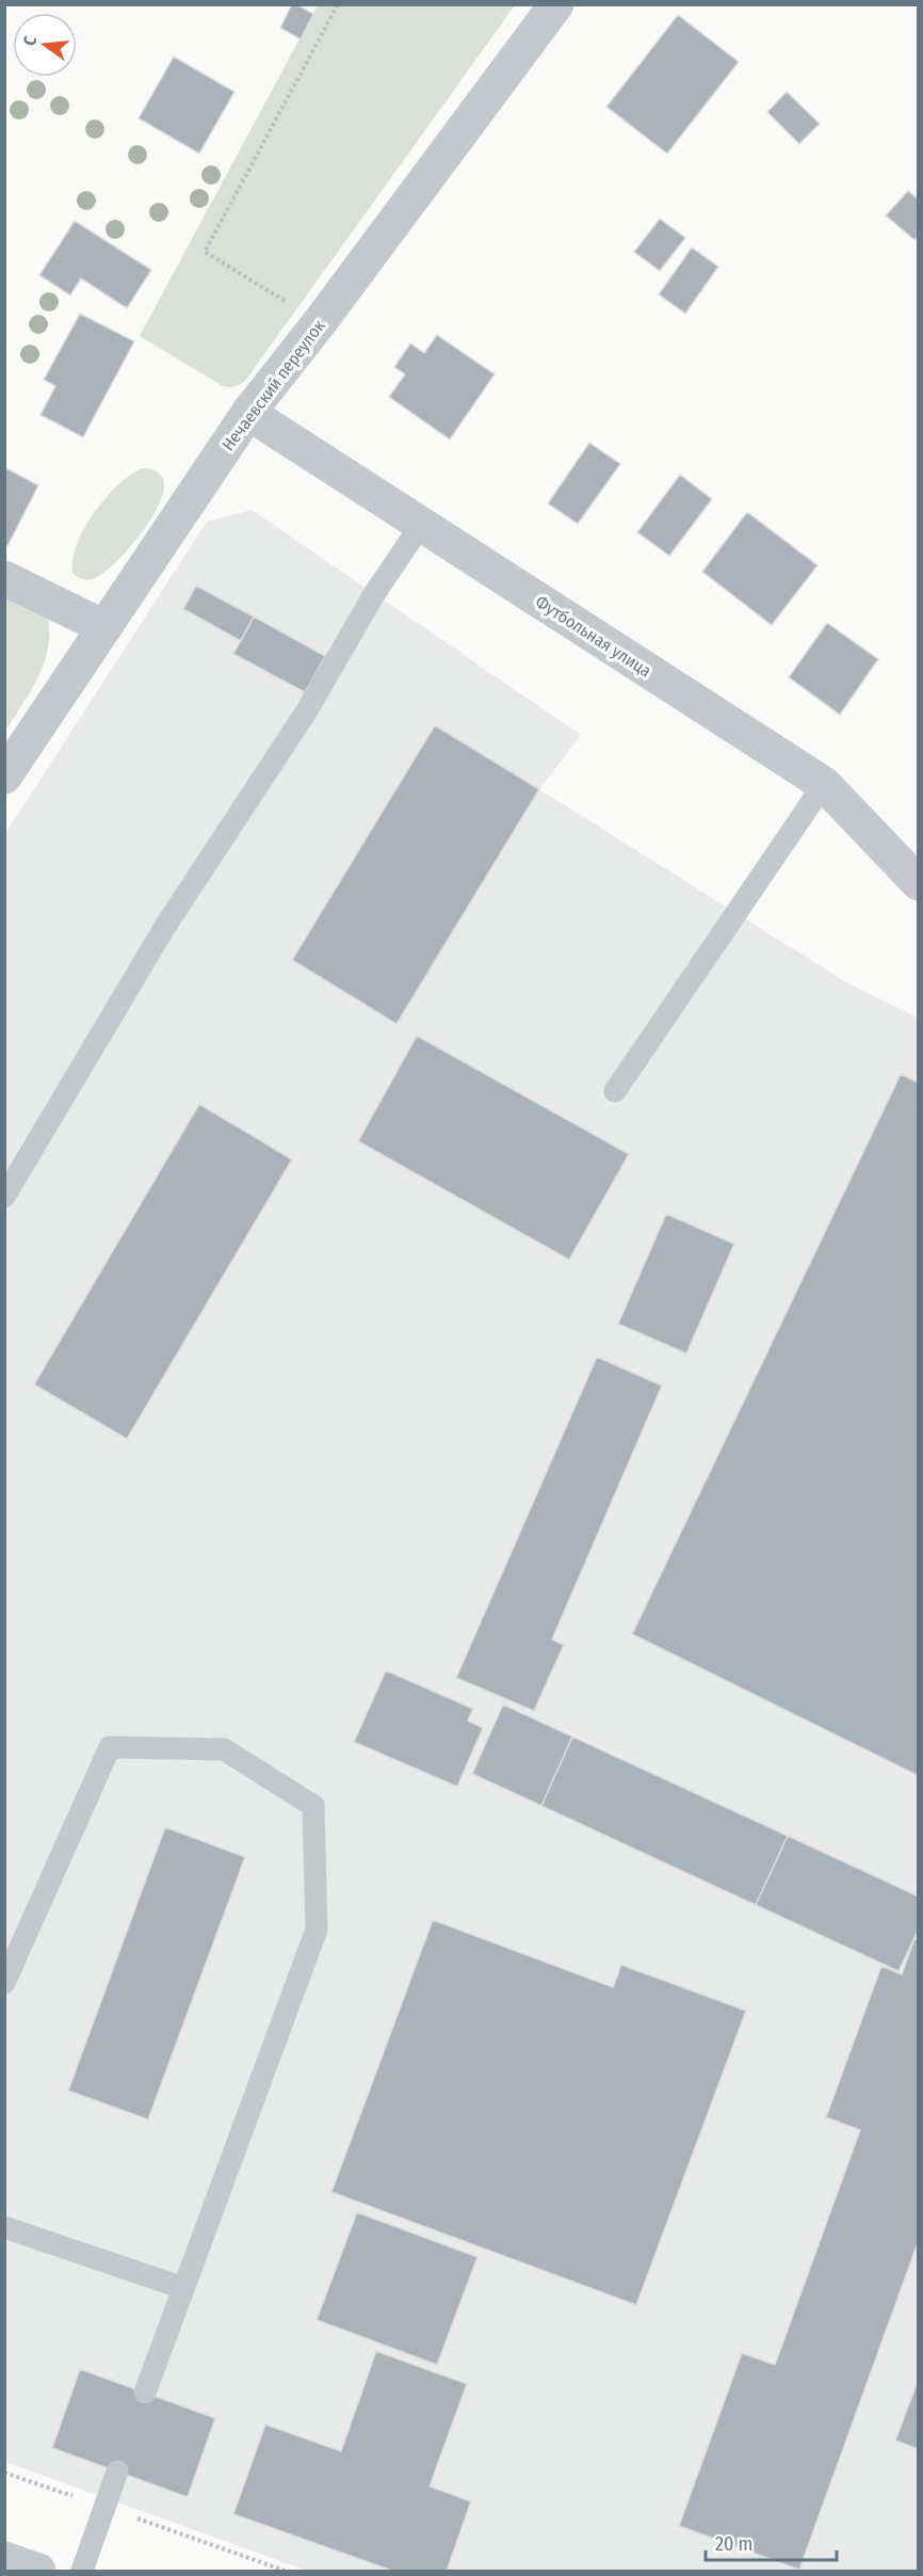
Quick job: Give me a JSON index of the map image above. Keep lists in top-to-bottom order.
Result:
{
  "streets": {
    "street": ["Нечаевский переулок", "Футбольная улица"]
  },
  "crossings": [
    ["Нечаевский переулок", "Футбольная улица"]
  ],
  "scale_bar": "20 m",
  "north": "left"
}
